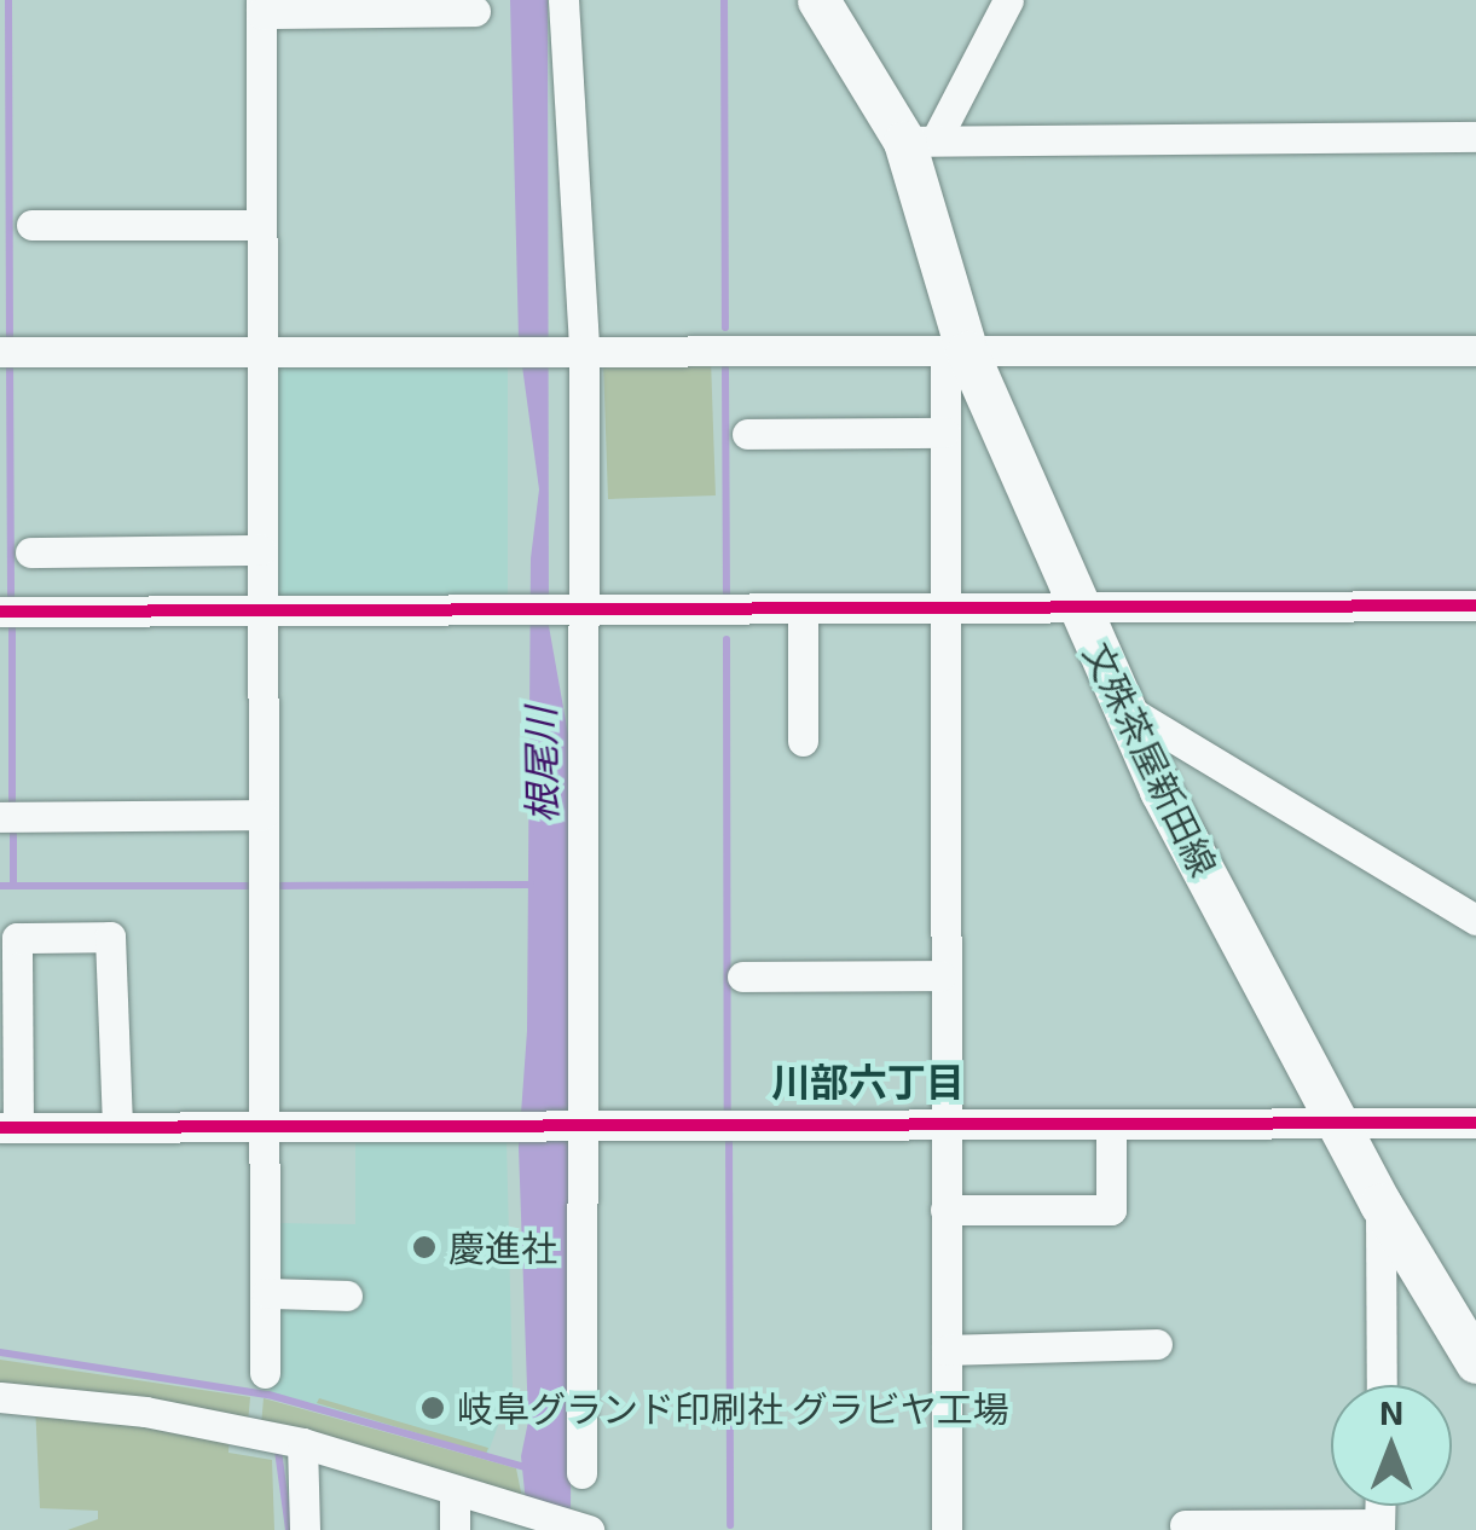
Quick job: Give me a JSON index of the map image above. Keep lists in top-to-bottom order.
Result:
{
  "streets": {
    "main road": ["文殊茶屋新田線"]
  },
  "districts": ["川部六丁目"],
  "water": ["根尾川"],
  "places": ["慶進社", "岐阜グランド印刷社 グラビヤ工場"],
  "north": "top"
}
